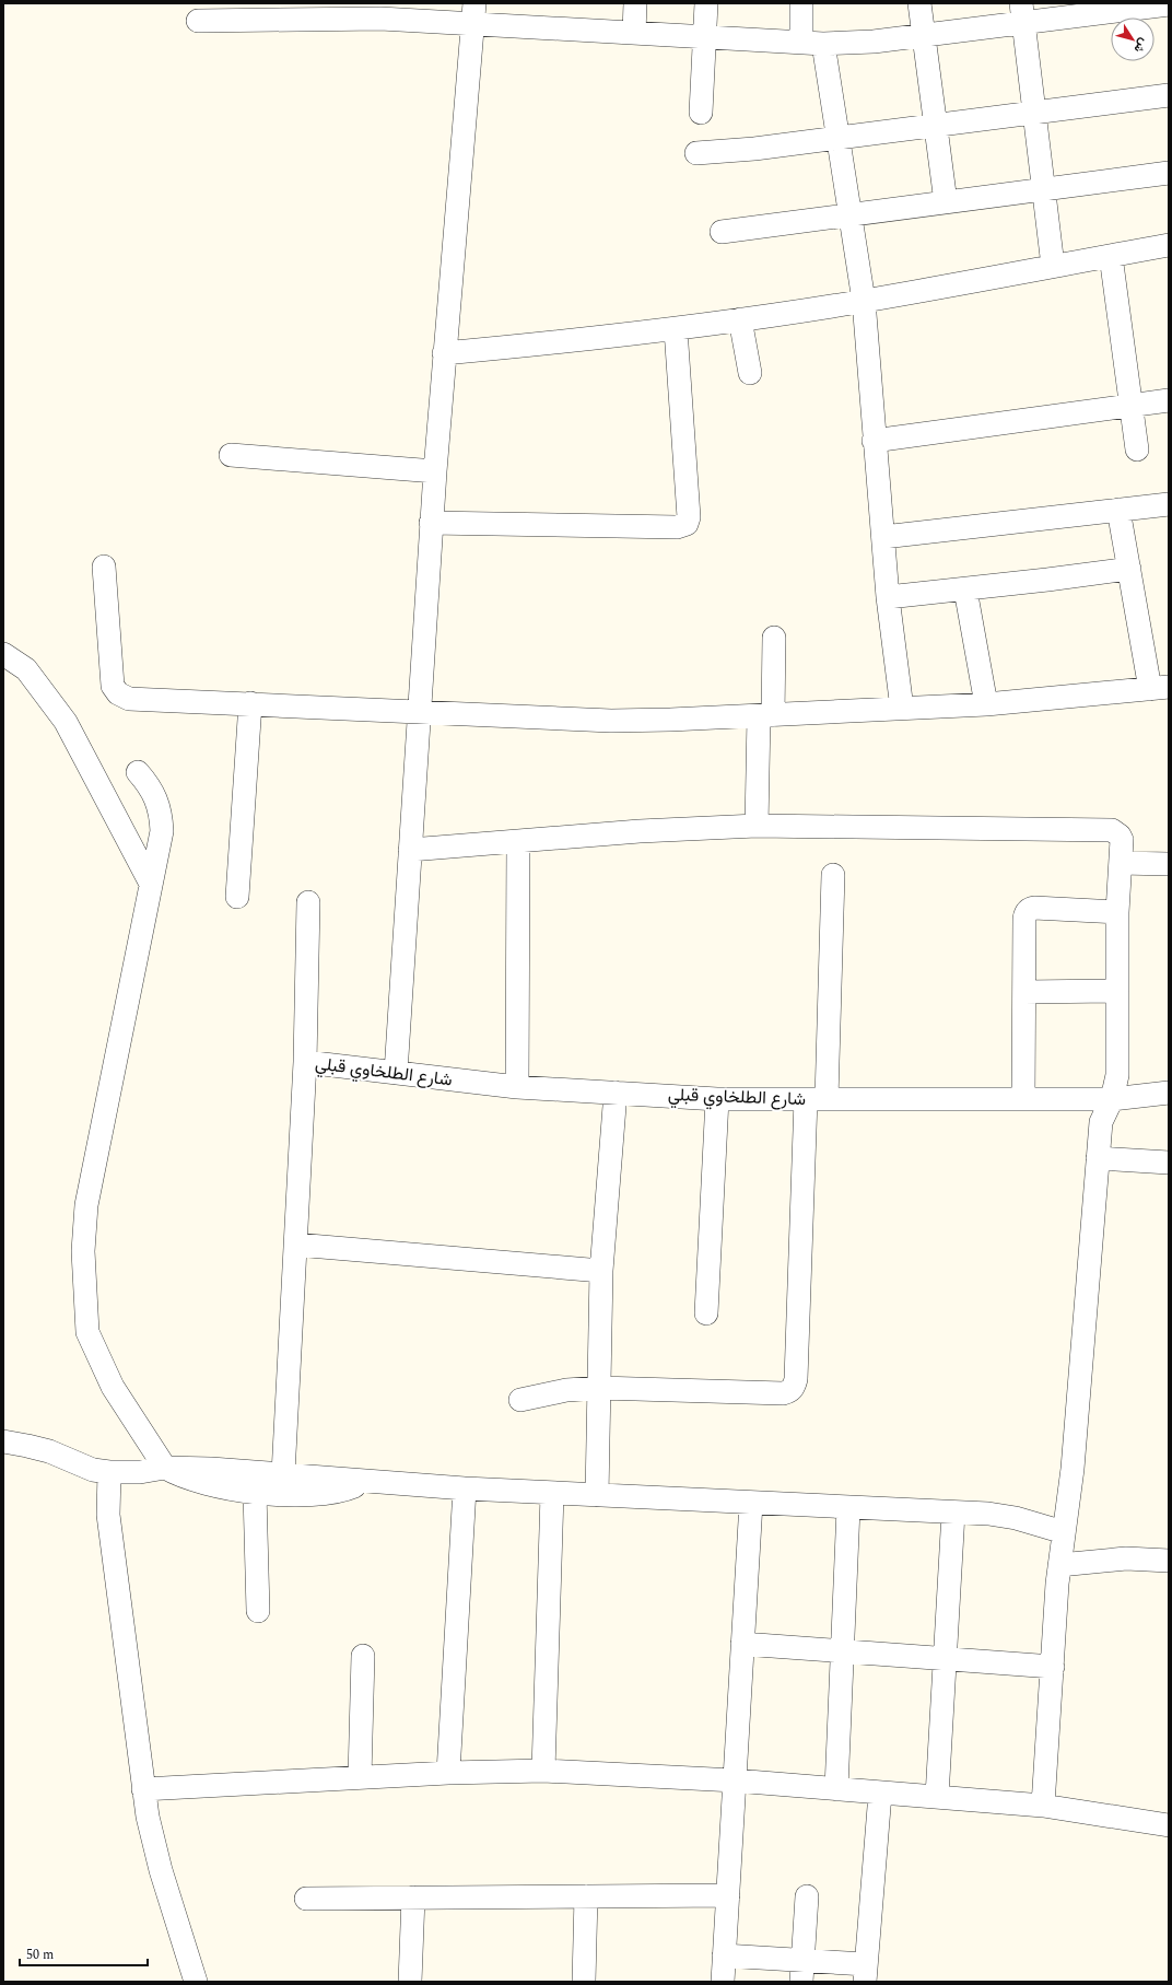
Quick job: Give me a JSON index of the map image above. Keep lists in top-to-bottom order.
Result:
{
  "streets": {
    "street": ["شارع الطلخاوي قبلي"]
  },
  "scale_bar": "50 m",
  "north": "bottom right"
}
